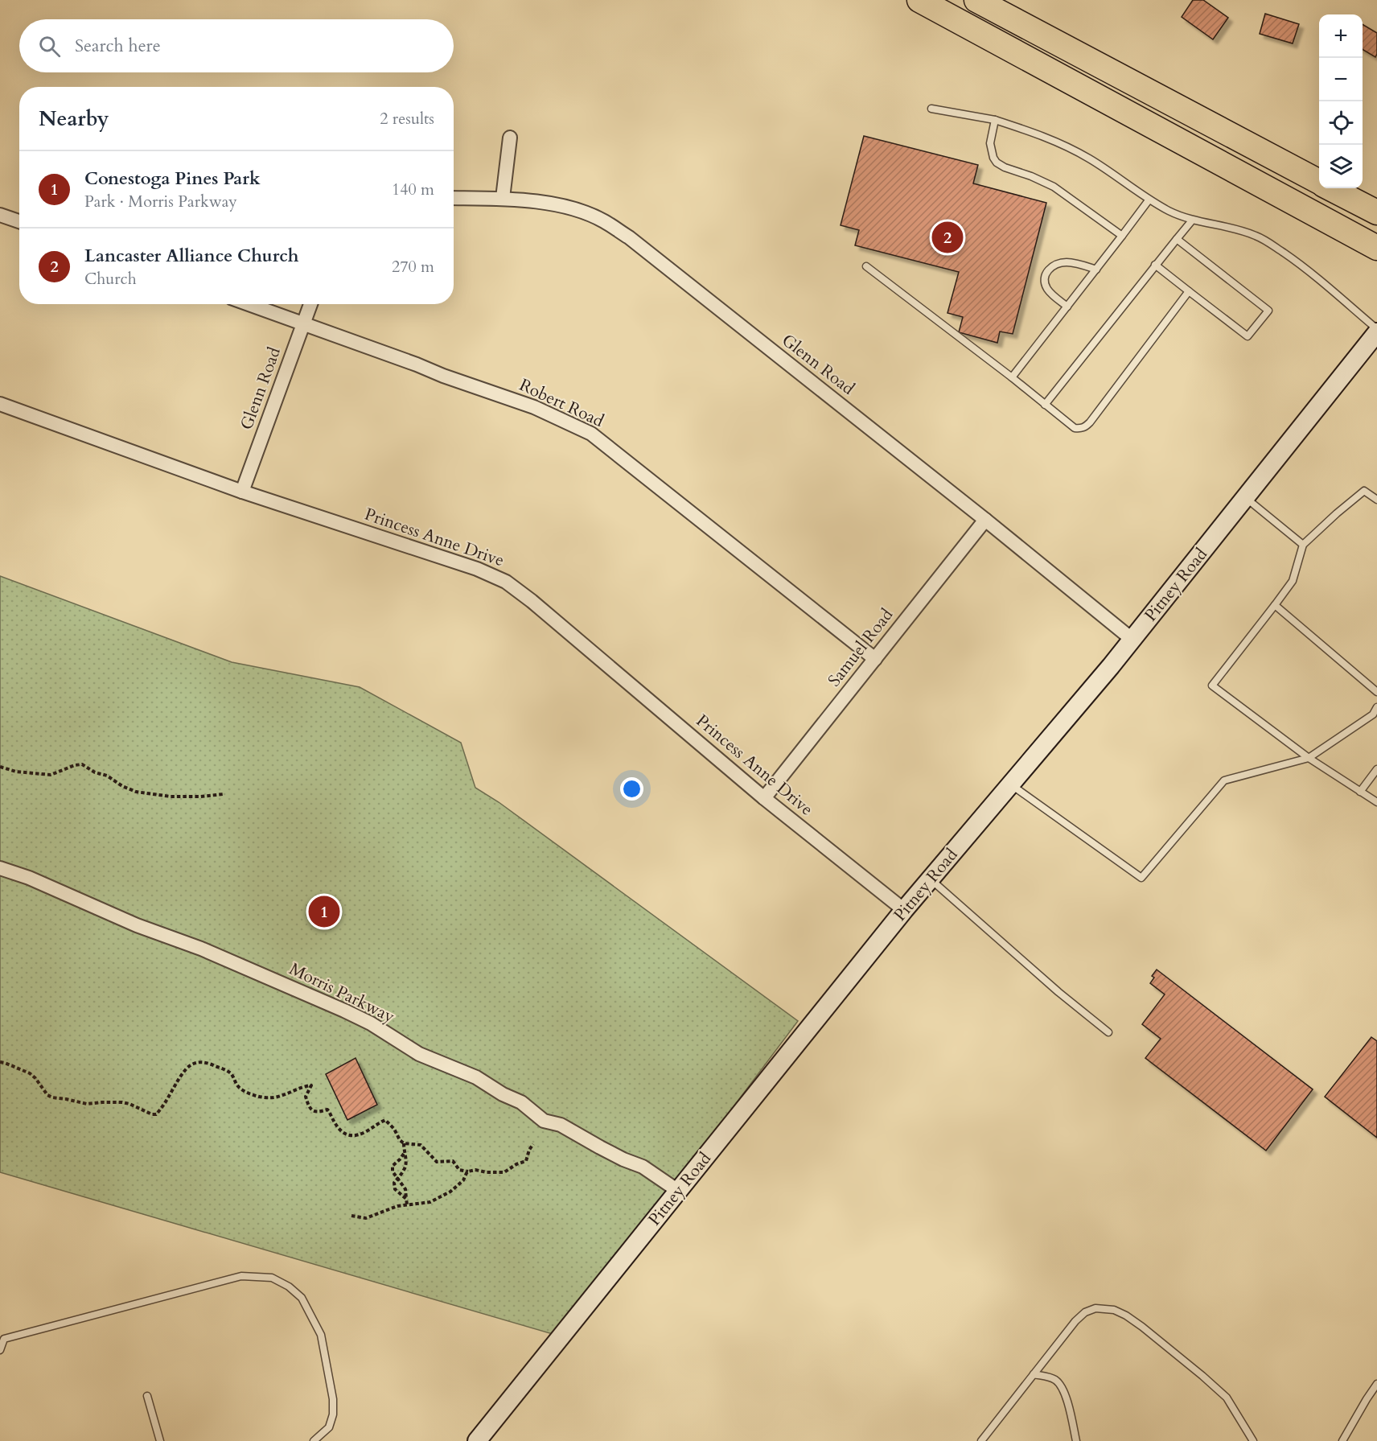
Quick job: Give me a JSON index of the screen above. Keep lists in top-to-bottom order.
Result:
{
  "streets": {
    "main road": ["Pitney Road"],
    "street": [
      "Glenn Road",
      "Robert Road",
      "Princess Anne Drive",
      "Samuel Road",
      "Morris Parkway"
    ]
  },
  "crossings": [
    ["Glenn Road", "Robert Road"],
    ["Glenn Road", "Princess Anne Drive"],
    ["Glenn Road", "Pitney Road"],
    ["Glenn Road", "Samuel Road"],
    ["Robert Road", "Samuel Road"],
    ["Princess Anne Drive", "Pitney Road"],
    ["Princess Anne Drive", "Samuel Road"],
    ["Pitney Road", "Morris Parkway"]
  ],
  "page": {
    "map_buttons": ["+", "−"],
    "search": "Search here",
    "heading": ["Nearby", "2 results"],
    "list": [
      {
        "mark": "1",
        "name": "Conestoga Pines Park",
        "note": "Park · Morris Parkway",
        "value": "140 m"
      },
      {
        "mark": "2",
        "name": "Lancaster Alliance Church",
        "note": "Church",
        "value": "270 m"
      }
    ],
    "pins": ["2", "1"]
  }
}
